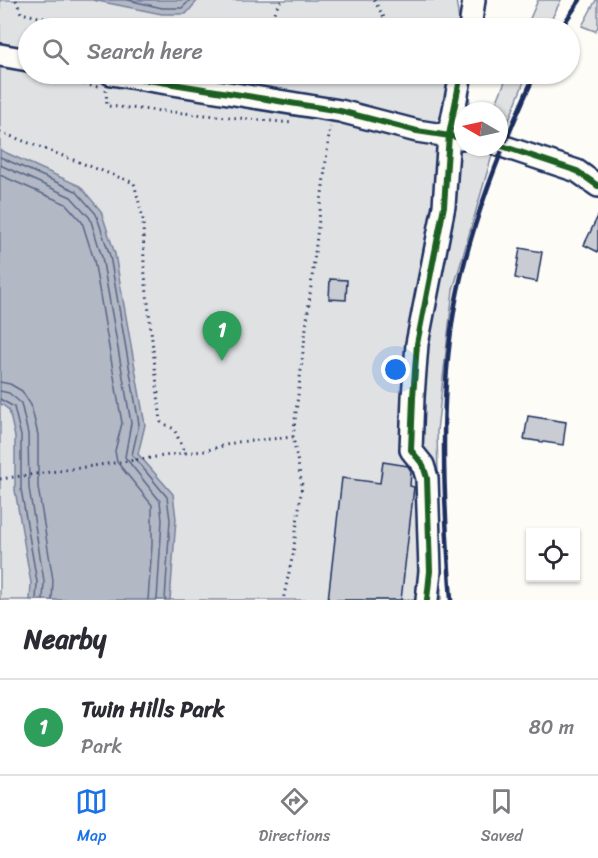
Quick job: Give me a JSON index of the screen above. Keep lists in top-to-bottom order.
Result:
{
  "north": "left",
  "page": {
    "search": "Search here",
    "pins": "1",
    "heading": "Nearby",
    "list": [
      {
        "mark": "1",
        "name": "Twin Hills Park",
        "note": "Park",
        "value": "80 m"
      }
    ],
    "nav": ["Map", "Directions", "Saved"]
  }
}
